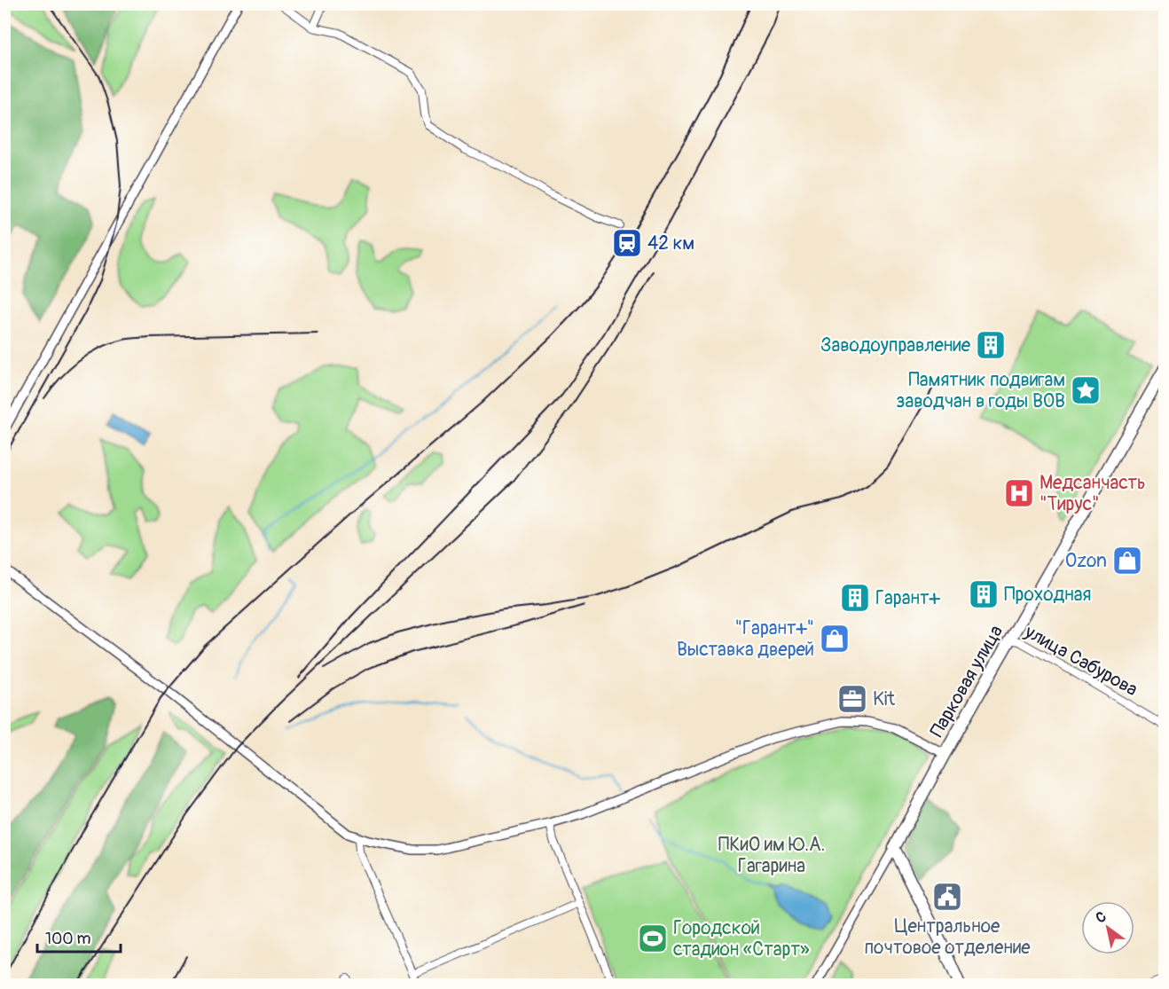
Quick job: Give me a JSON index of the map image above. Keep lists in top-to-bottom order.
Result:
{
  "streets": {
    "main road": ["Парковая улица"],
    "street": ["улица Сабурова"]
  },
  "crossings": [
    ["улица Сабурова", "Парковая улица"]
  ],
  "parks": ["ПКиО им Ю.А. Гагарина"],
  "places": {
    "station": ["42 км"],
    "building": ["Заводоуправление", "Проходная", "Гарант+"],
    "place": ["Памятник подвигам заводчан в годы ВОВ"],
    "hospital": ["Медсанчасть \"Тирус\""],
    "shop": ["Ozon", "\"Гарант+\" Выставка дверей"],
    "office": ["Kit"],
    "public building": ["Центральное почтовое отделение"],
    "sports": ["Городской стадион «Старт»"]
  },
  "scale_bar": "100 m",
  "north": "top left"
}
